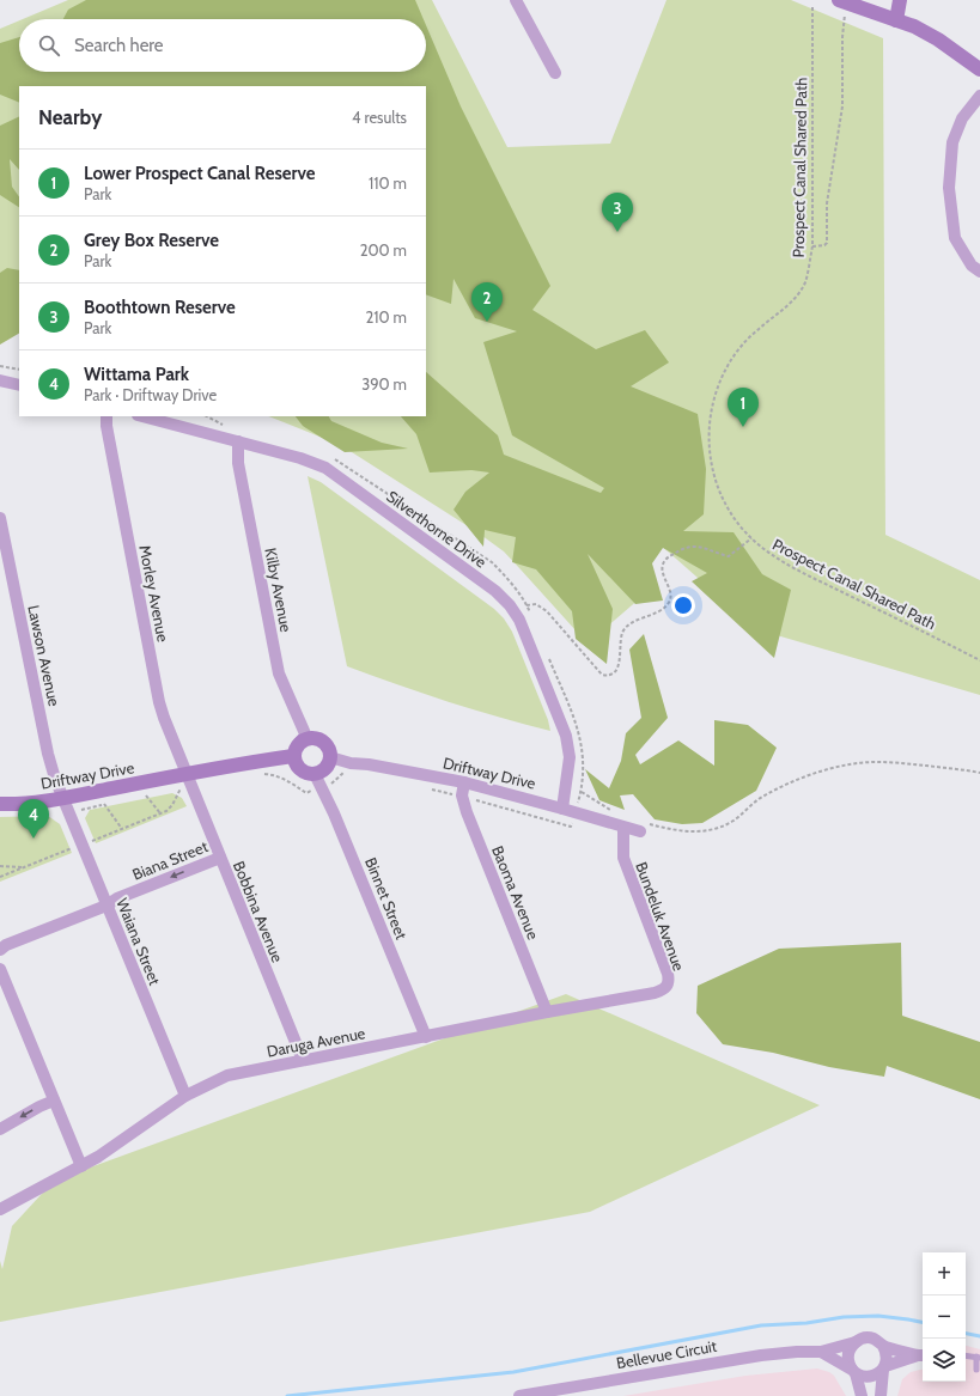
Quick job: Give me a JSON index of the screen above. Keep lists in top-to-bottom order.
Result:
{
  "streets": {
    "street": [
      "Silverthorne Drive",
      "Kilby Avenue",
      "Morley Avenue",
      "Lawson Avenue",
      "Driftway Drive",
      "Biana Street",
      "Baoma Avenue",
      "Binnet Street",
      "Bobbina Avenue",
      "Bundeluk Avenue",
      "Waiana Street",
      "Daruga Avenue",
      "Bellevue Circuit"
    ],
    "path": ["Prospect Canal Shared Path"]
  },
  "crossings": [
    ["Silverthorne Drive", "Kilby Avenue"],
    ["Silverthorne Drive", "Driftway Drive"],
    ["Kilby Avenue", "Driftway Drive"],
    ["Kilby Avenue", "Binnet Street"],
    ["Morley Avenue", "Driftway Drive"],
    ["Morley Avenue", "Bobbina Avenue"],
    ["Lawson Avenue", "Driftway Drive"],
    ["Lawson Avenue", "Waiana Street"],
    ["Driftway Drive", "Baoma Avenue"],
    ["Driftway Drive", "Binnet Street"],
    ["Driftway Drive", "Bobbina Avenue"],
    ["Driftway Drive", "Bundeluk Avenue"],
    ["Driftway Drive", "Waiana Street"],
    ["Biana Street", "Bobbina Avenue"],
    ["Biana Street", "Waiana Street"],
    ["Baoma Avenue", "Daruga Avenue"],
    ["Binnet Street", "Daruga Avenue"],
    ["Bobbina Avenue", "Daruga Avenue"],
    ["Bundeluk Avenue", "Daruga Avenue"],
    ["Waiana Street", "Daruga Avenue"]
  ],
  "one_way": ["Biana Street"],
  "page": {
    "search": "Search here",
    "heading": ["Nearby", "4 results"],
    "list": [
      {
        "mark": "1",
        "name": "Lower Prospect Canal Reserve",
        "note": "Park",
        "value": "110 m"
      },
      {
        "mark": "2",
        "name": "Grey Box Reserve",
        "note": "Park",
        "value": "200 m"
      },
      {
        "mark": "3",
        "name": "Boothtown Reserve",
        "note": "Park",
        "value": "210 m"
      },
      {
        "mark": "4",
        "name": "Wittama Park",
        "note": "Park · Driftway Drive",
        "value": "390 m"
      }
    ],
    "pins": [
      "3",
      "2",
      "1",
      "4"
    ],
    "map_buttons": ["+", "−"]
  }
}
